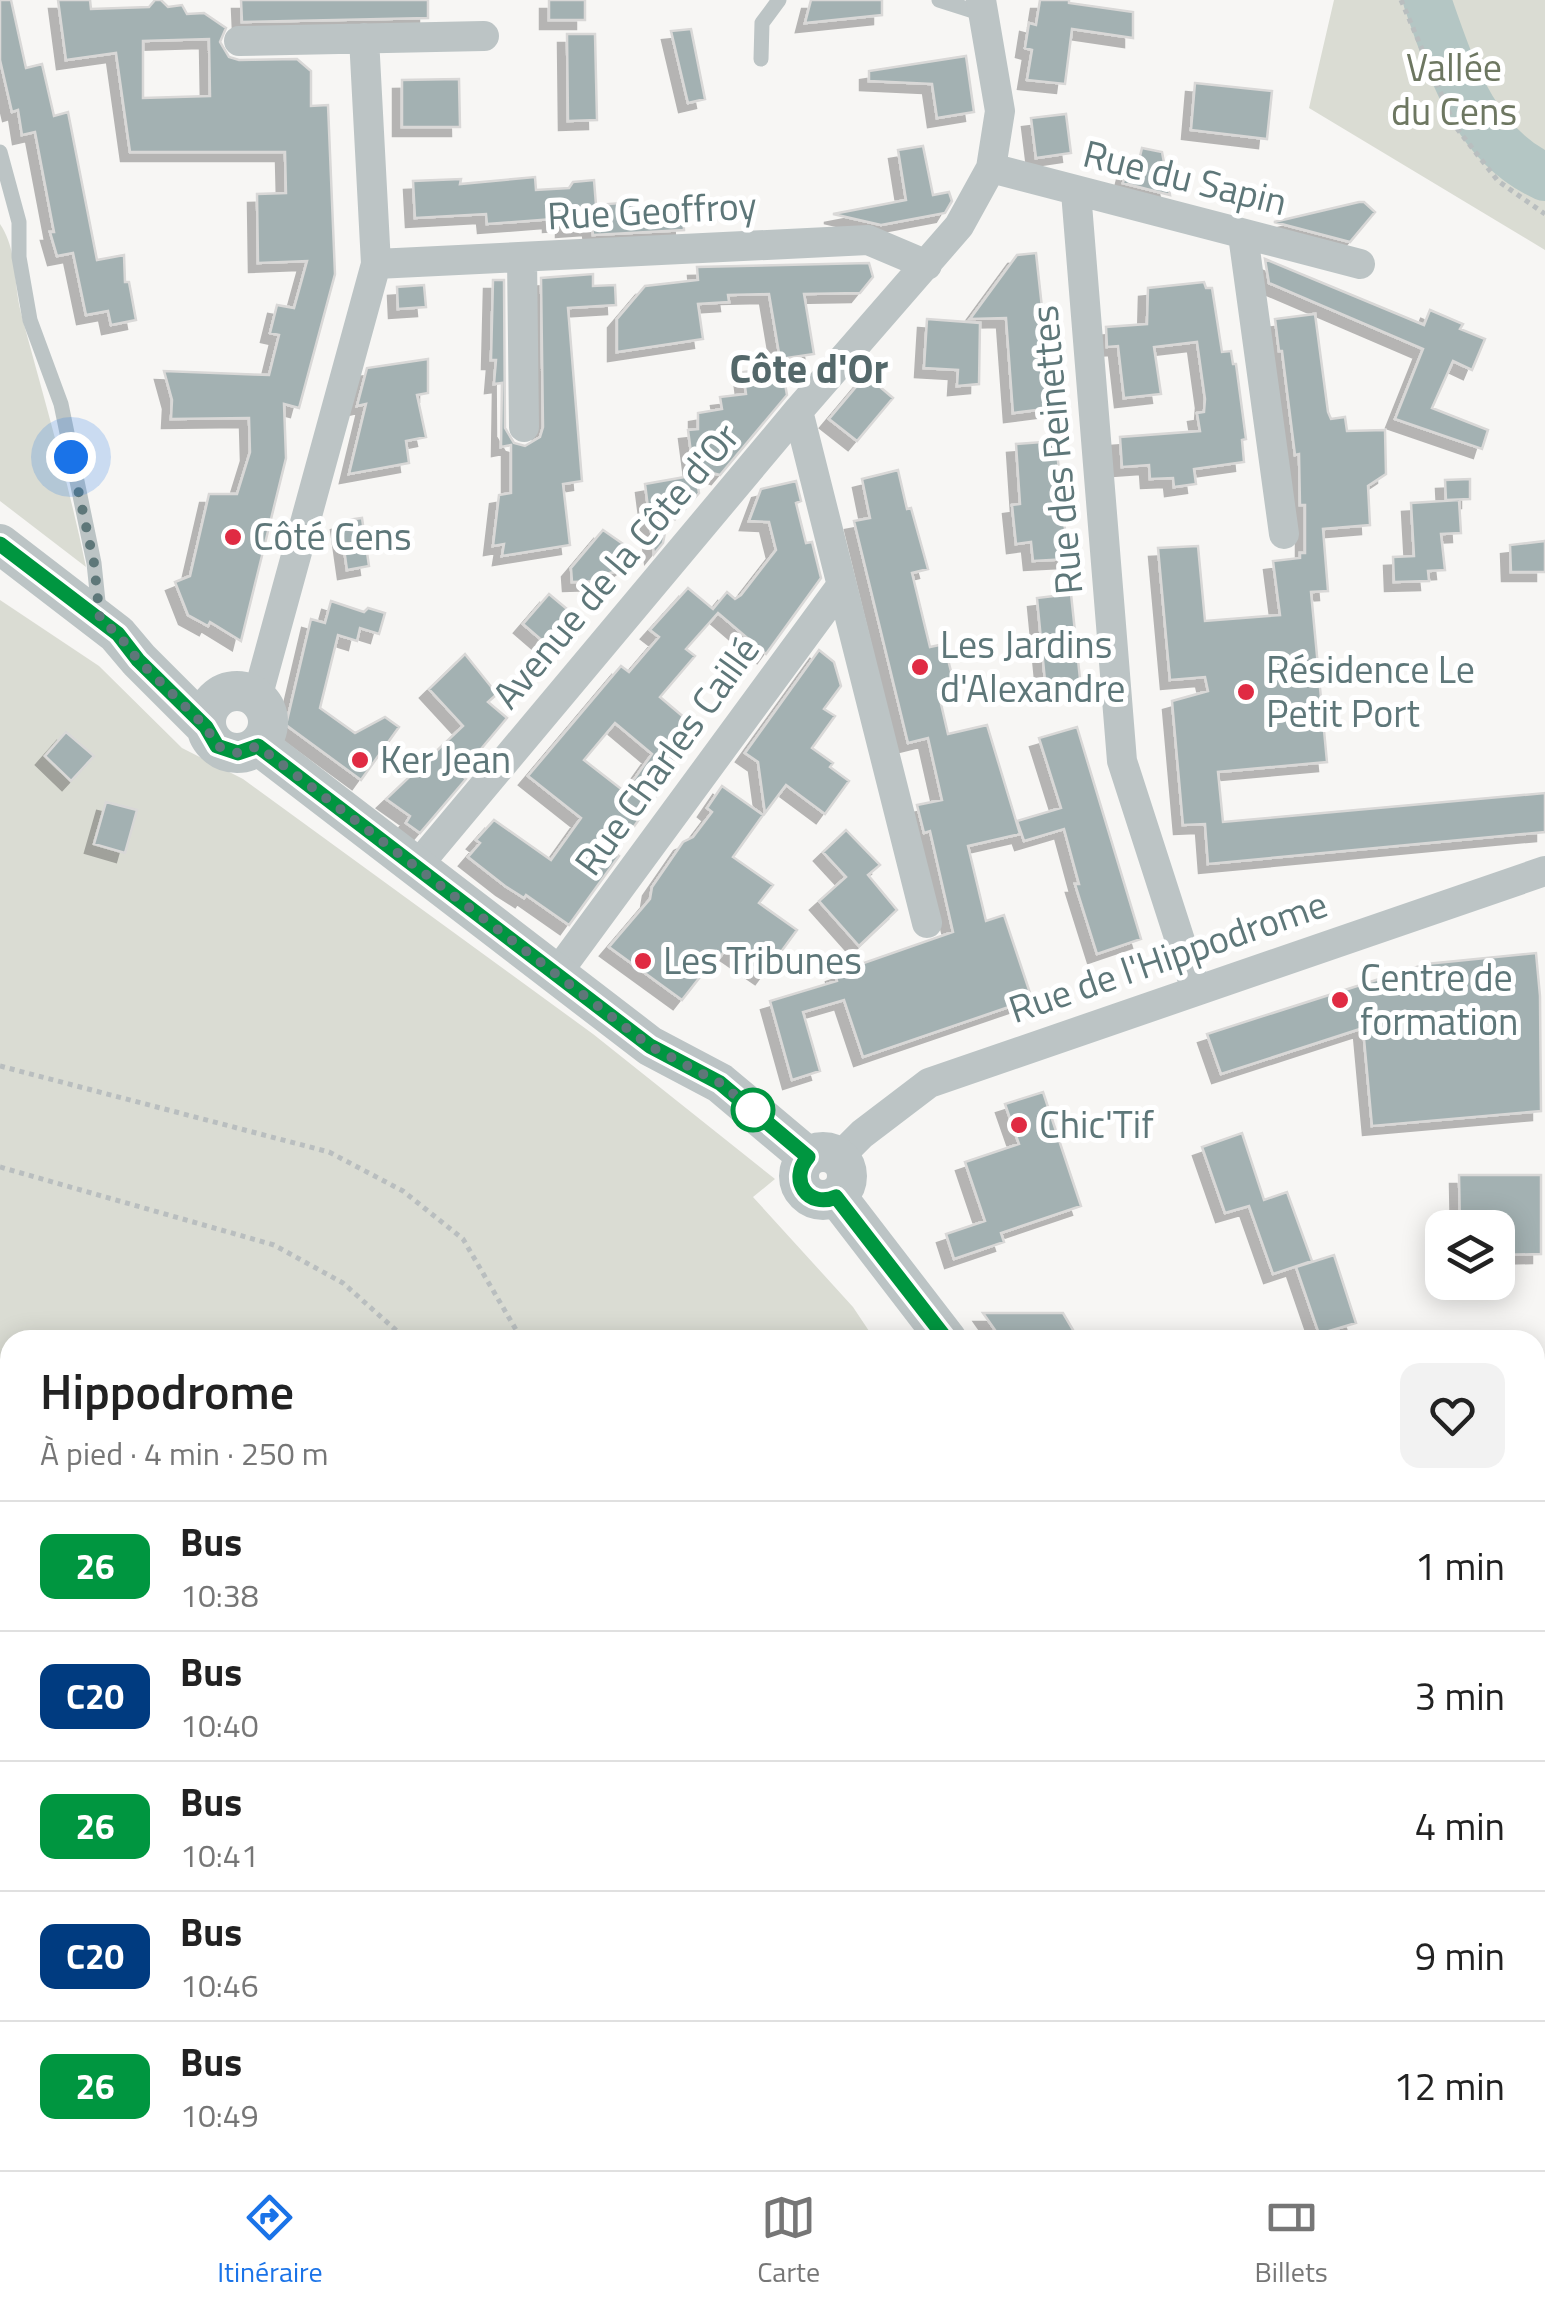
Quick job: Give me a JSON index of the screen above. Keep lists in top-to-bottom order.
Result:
{
  "streets": {
    "street": [
      "Rue du Sapin",
      "Rue Geoffroy",
      "Rue des Reinettes",
      "Avenue de la Côte d'Or",
      "Rue Charles Caillé",
      "Rue de l'Hippodrome"
    ]
  },
  "crossings": [
    ["Rue du Sapin", "Rue des Reinettes"],
    ["Rue du Sapin", "Avenue de la Côte d'Or"],
    ["Rue Geoffroy", "Avenue de la Côte d'Or"],
    ["Rue des Reinettes", "Rue de l'Hippodrome"]
  ],
  "districts": ["Côte d'Or"],
  "parks": ["Vallée du Cens"],
  "places": [
    "Côté Cens",
    "Les Jardins d'Alexandre",
    "Résidence Le Petit Port",
    "Ker Jean",
    "Les Tribunes",
    "Centre de formation",
    "Chic'Tif"
  ],
  "lines": ["bus line 26"],
  "page": {
    "heading": ["Hippodrome", "À pied · 4 min · 250 m"],
    "list": [
      {
        "mark": "26",
        "name": "Bus",
        "note": "10:38",
        "value": "1 min"
      },
      {
        "mark": "C20",
        "name": "Bus",
        "note": "10:40",
        "value": "3 min"
      },
      {
        "mark": "26",
        "name": "Bus",
        "note": "10:41",
        "value": "4 min"
      },
      {
        "mark": "C20",
        "name": "Bus",
        "note": "10:46",
        "value": "9 min"
      },
      {
        "mark": "26",
        "name": "Bus",
        "note": "10:49",
        "value": "12 min"
      }
    ],
    "tabs": ["Itinéraire", "Carte", "Billets"]
  }
}
